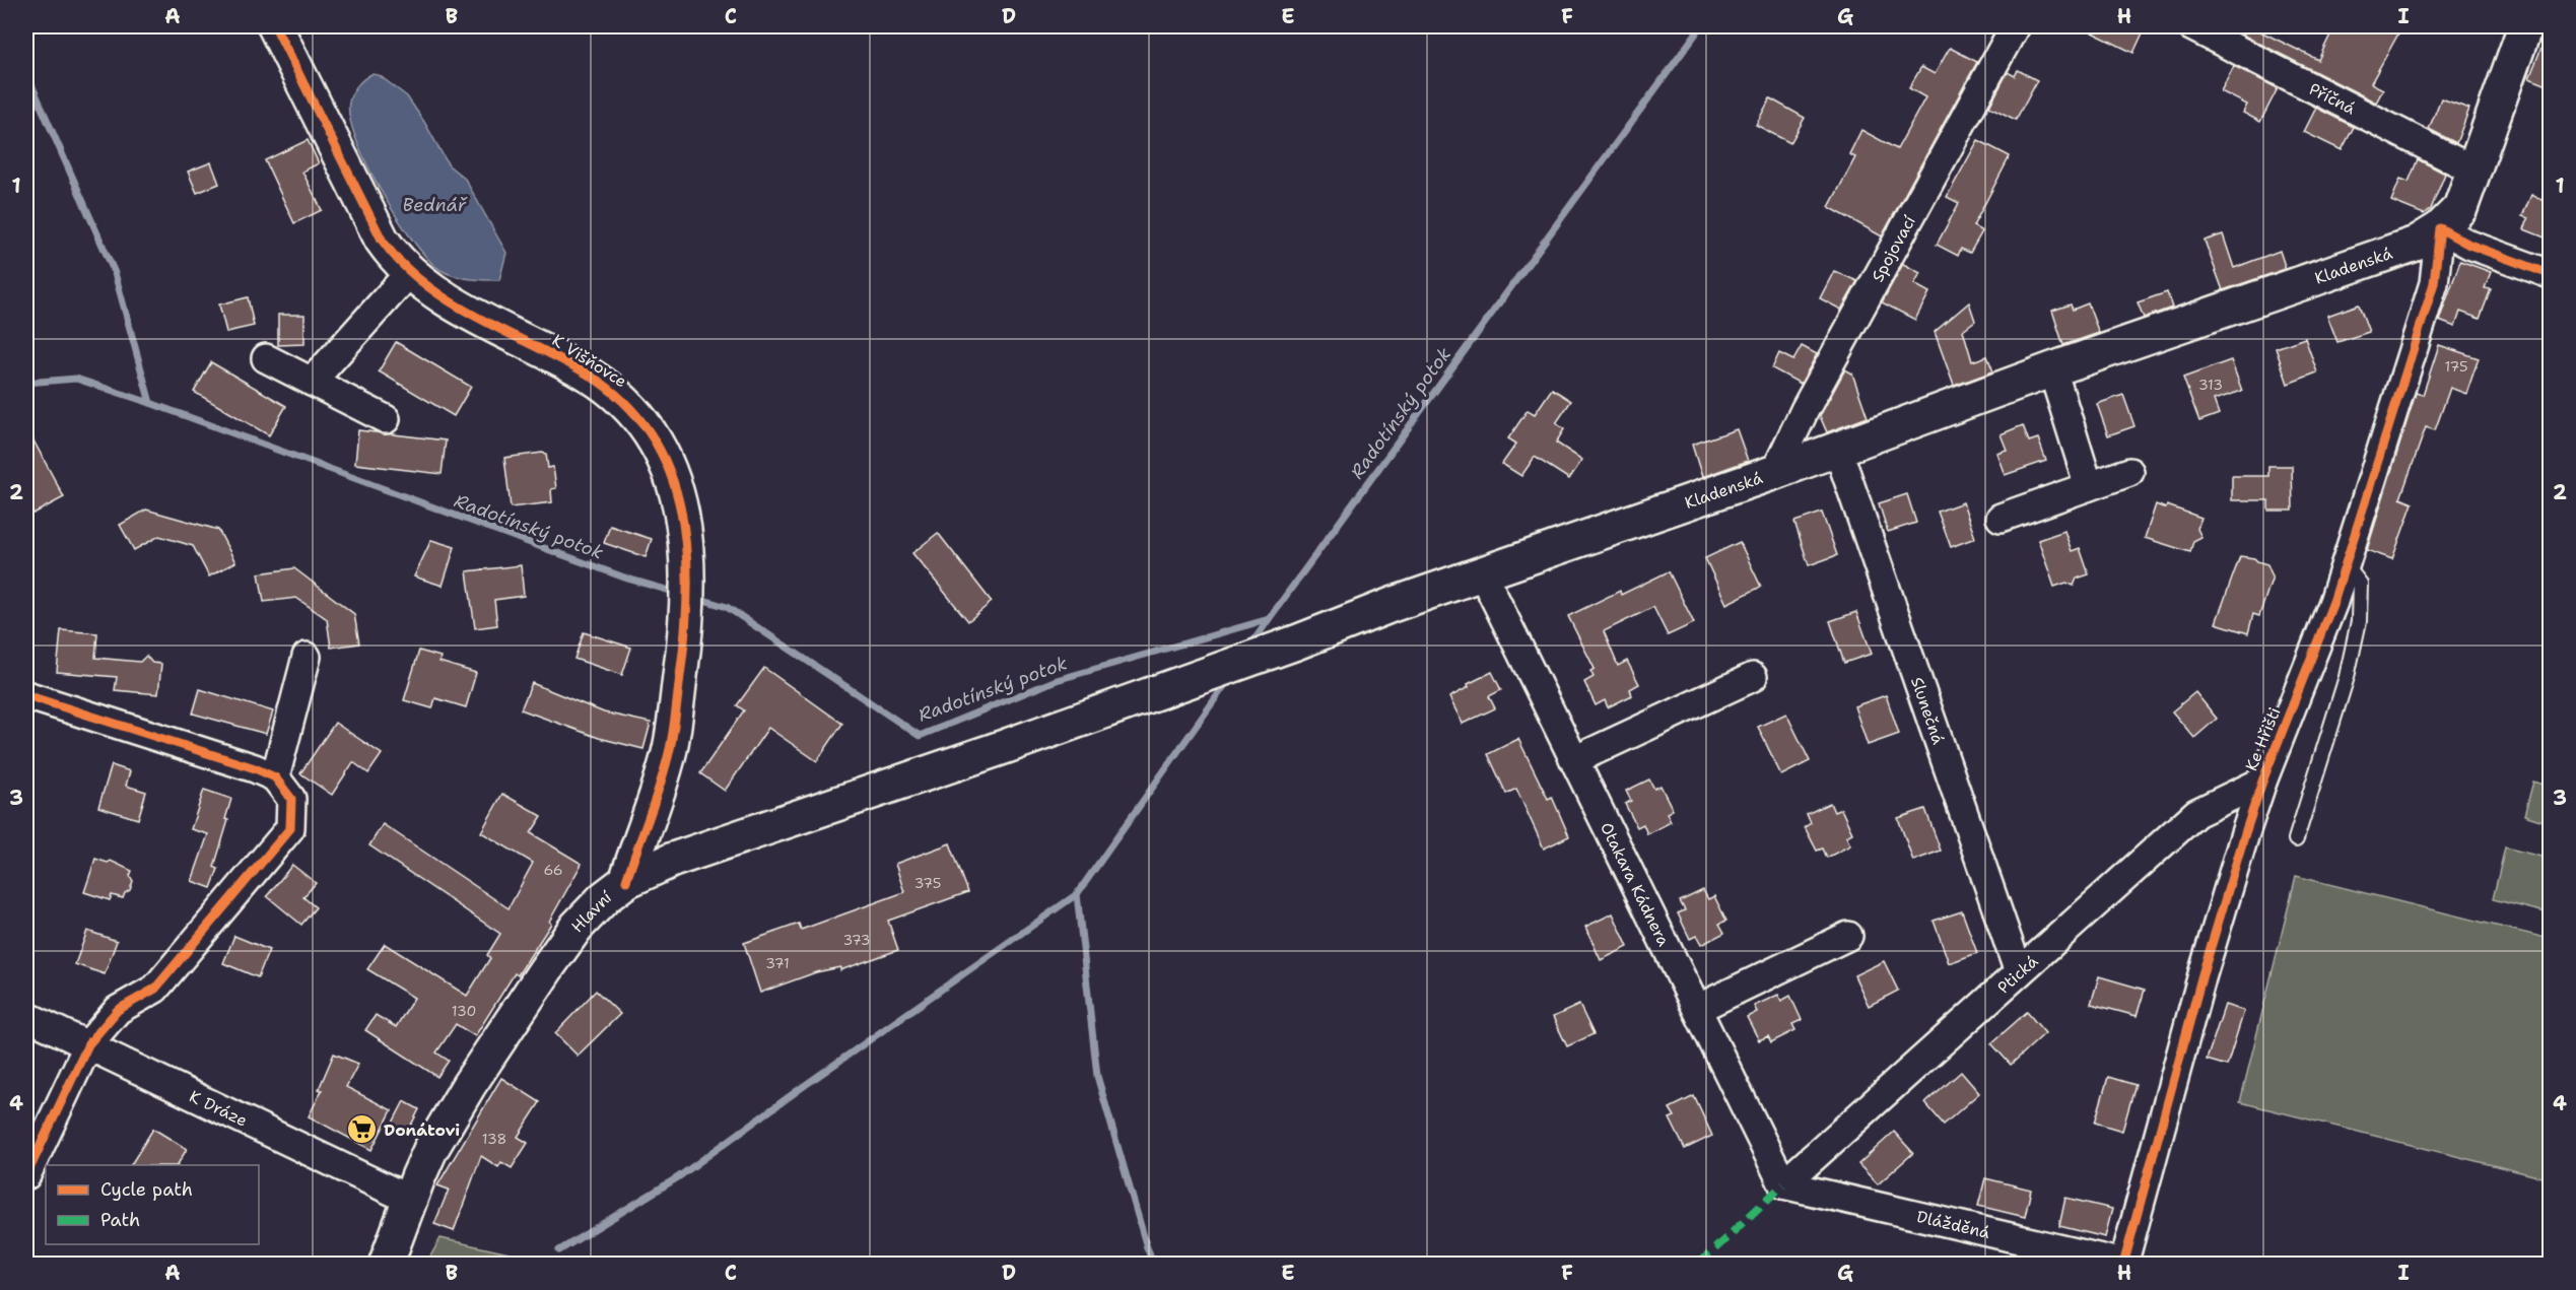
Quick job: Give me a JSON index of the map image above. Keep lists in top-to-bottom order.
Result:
{
  "streets": {
    "main road": ["Kladenská", "K Višňovce", "Hlavní"],
    "street": [
      "Příčná",
      "Spojovací",
      "Slunečná",
      "Ke Hřišti",
      "Otakara Kádnera",
      "Ptická",
      "K Dráze",
      "Dlážděná"
    ]
  },
  "crossings": [
    ["Příčná", "Kladenská"],
    ["Spojovací", "Kladenská"],
    ["Kladenská", "Slunečná"],
    ["Kladenská", "Ke Hřišti"],
    ["Kladenská", "Otakara Kádnera"],
    ["Kladenská", "Hlavní"],
    ["K Višňovce", "Hlavní"],
    ["Slunečná", "Ptická"],
    ["Ke Hřišti", "Ptická"],
    ["Ke Hřišti", "Dlážděná"],
    ["Otakara Kádnera", "Ptická"],
    ["Otakara Kádnera", "Dlážděná"],
    ["Hlavní", "K Dráze"],
    ["Ptická", "Dlážděná"]
  ],
  "water": ["Bednář", "Radotínský potok"],
  "places": {
    "supermarket": ["Donátovi"]
  },
  "house_numbers": [
    "175",
    "313",
    "66",
    "375",
    "373",
    "371",
    "130",
    "138"
  ],
  "legend": ["Cycle path", "Path"],
  "grid": {
    "columns": [
      "A",
      "B",
      "C",
      "D",
      "E",
      "F",
      "G",
      "H",
      "I"
    ],
    "rows": [
      "1",
      "2",
      "3",
      "4"
    ]
  }
}
